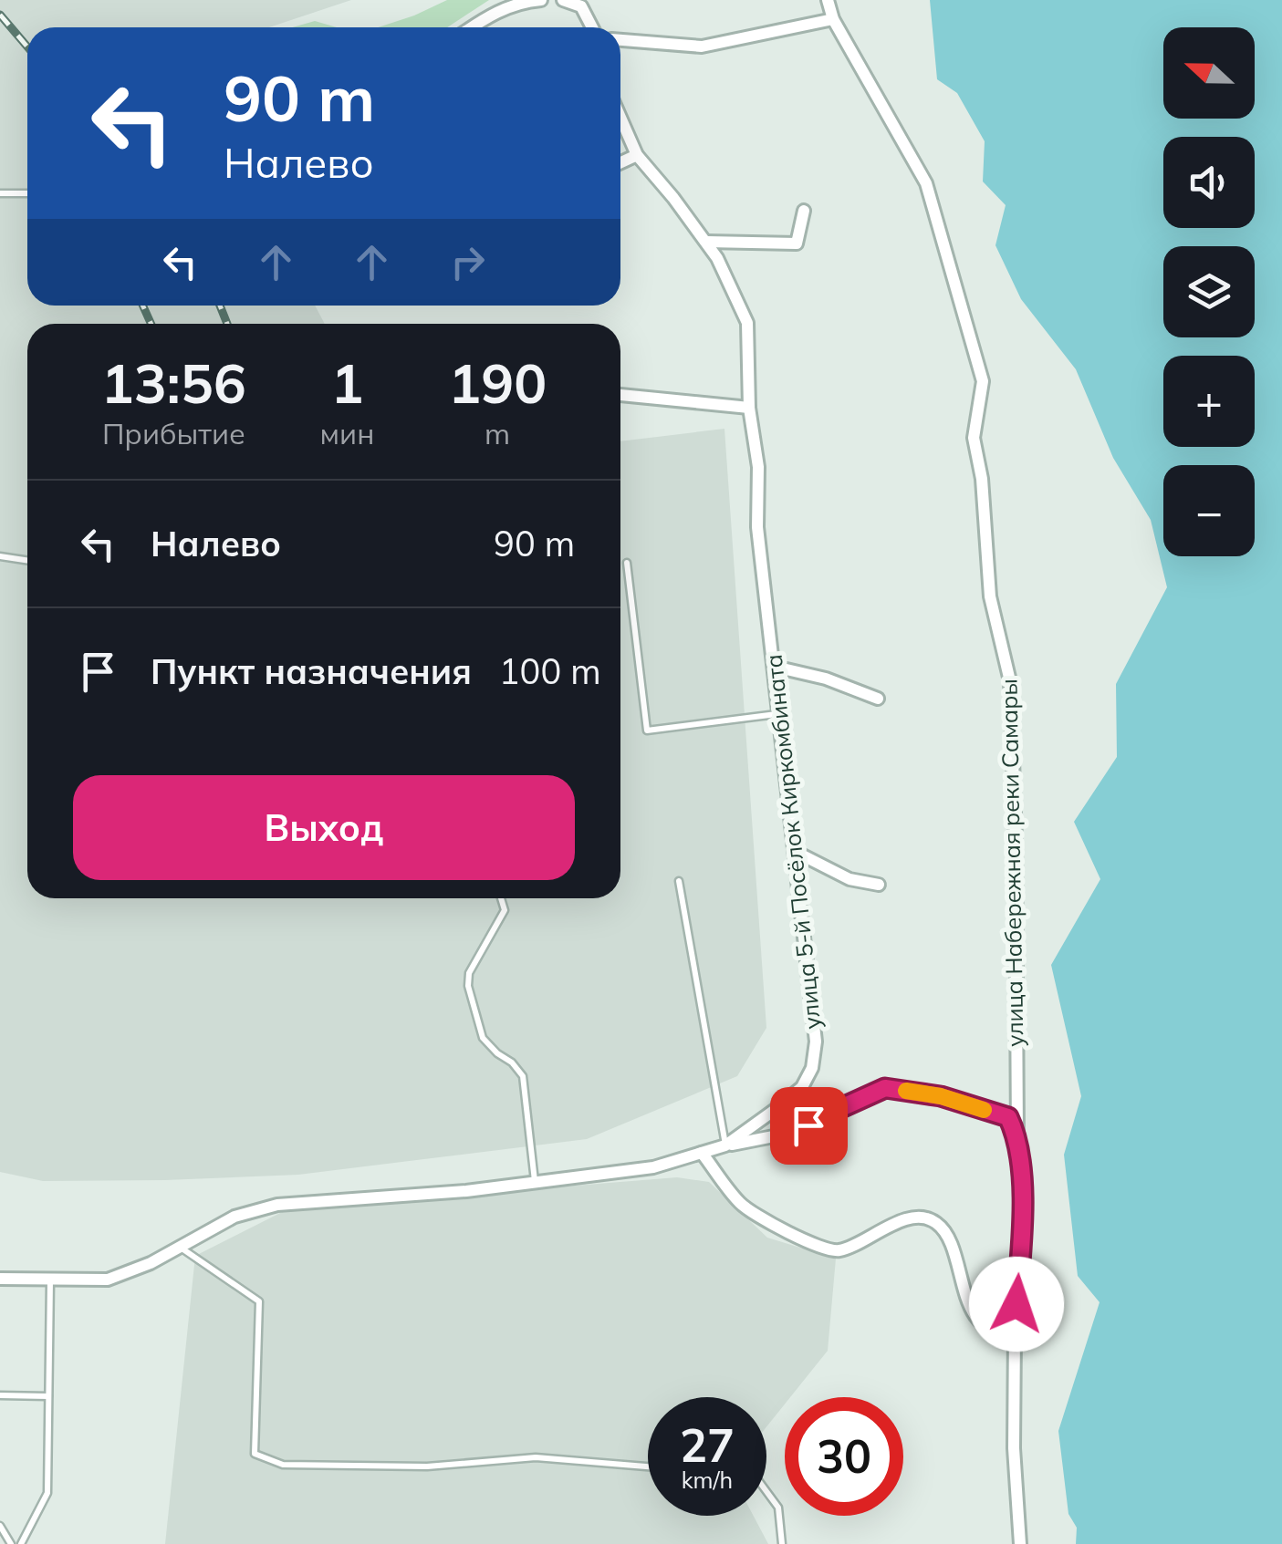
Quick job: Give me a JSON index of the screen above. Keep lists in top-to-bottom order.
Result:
{
  "streets": {
    "street": ["улица 5-й Посёлок Киркомбината", "улица Набережная реки Самары"]
  },
  "north": "left",
  "page": {
    "map_buttons": ["+", "−"],
    "turn": ["90 m", "Налево"],
    "eta": [
      "13:56",
      "Прибытие",
      "1",
      "мин",
      "190",
      "m"
    ],
    "list": [
      {
        "name": "Налево",
        "value": "90 m"
      },
      {
        "name": "Пункт назначения",
        "value": "100 m"
      }
    ],
    "buttons": "Выход",
    "speed": "27 km/h",
    "limit": "30"
  }
}
